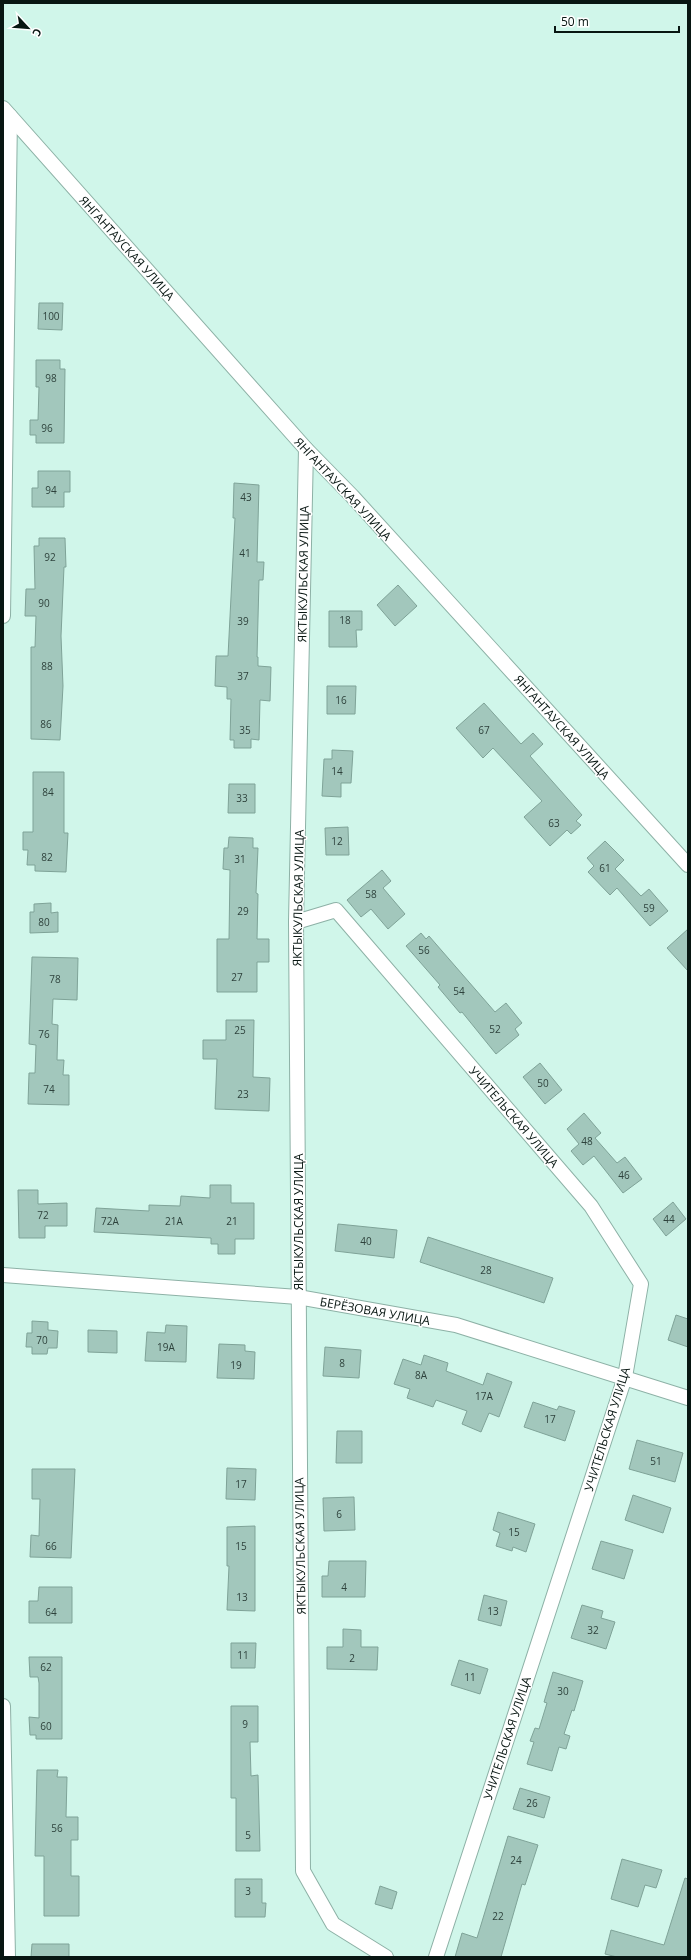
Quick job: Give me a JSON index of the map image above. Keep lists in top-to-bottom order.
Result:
{
  "streets": {
    "street": [
      "ЯНГАНТАУСКАЯ УЛИЦА",
      "ЯКТЫКУЛЬСКАЯ УЛИЦА",
      "УЧИТЕЛЬСКАЯ УЛИЦА",
      "БЕРЁЗОВАЯ УЛИЦА"
    ]
  },
  "crossings": [
    ["ЯНГАНТАУСКАЯ УЛИЦА", "ЯКТЫКУЛЬСКАЯ УЛИЦА"],
    ["ЯКТЫКУЛЬСКАЯ УЛИЦА", "УЧИТЕЛЬСКАЯ УЛИЦА"],
    ["ЯКТЫКУЛЬСКАЯ УЛИЦА", "БЕРЁЗОВАЯ УЛИЦА"],
    ["УЧИТЕЛЬСКАЯ УЛИЦА", "БЕРЁЗОВАЯ УЛИЦА"]
  ],
  "house_numbers": [
    "100",
    "98",
    "96",
    "94",
    "43",
    "41",
    "92",
    "90",
    "18",
    "39",
    "88",
    "37",
    "16",
    "86",
    "35",
    "67",
    "14",
    "84",
    "33",
    "63",
    "12",
    "82",
    "31",
    "61",
    "58",
    "59",
    "29",
    "80",
    "56",
    "27",
    "78",
    "54",
    "52",
    "25",
    "76",
    "50",
    "74",
    "23",
    "48",
    "46",
    "72",
    "44",
    "72А",
    "21А",
    "21",
    "40",
    "28",
    "70",
    "19А",
    "8",
    "19",
    "8А",
    "17А",
    "17",
    "51",
    "17",
    "6",
    "15",
    "66",
    "15",
    "4",
    "13",
    "13",
    "64",
    "32",
    "11",
    "2",
    "62",
    "11",
    "30",
    "9",
    "60",
    "26",
    "56",
    "5",
    "24",
    "3",
    "22"
  ],
  "scale_bar": "50 m",
  "north": "bottom right"
}
